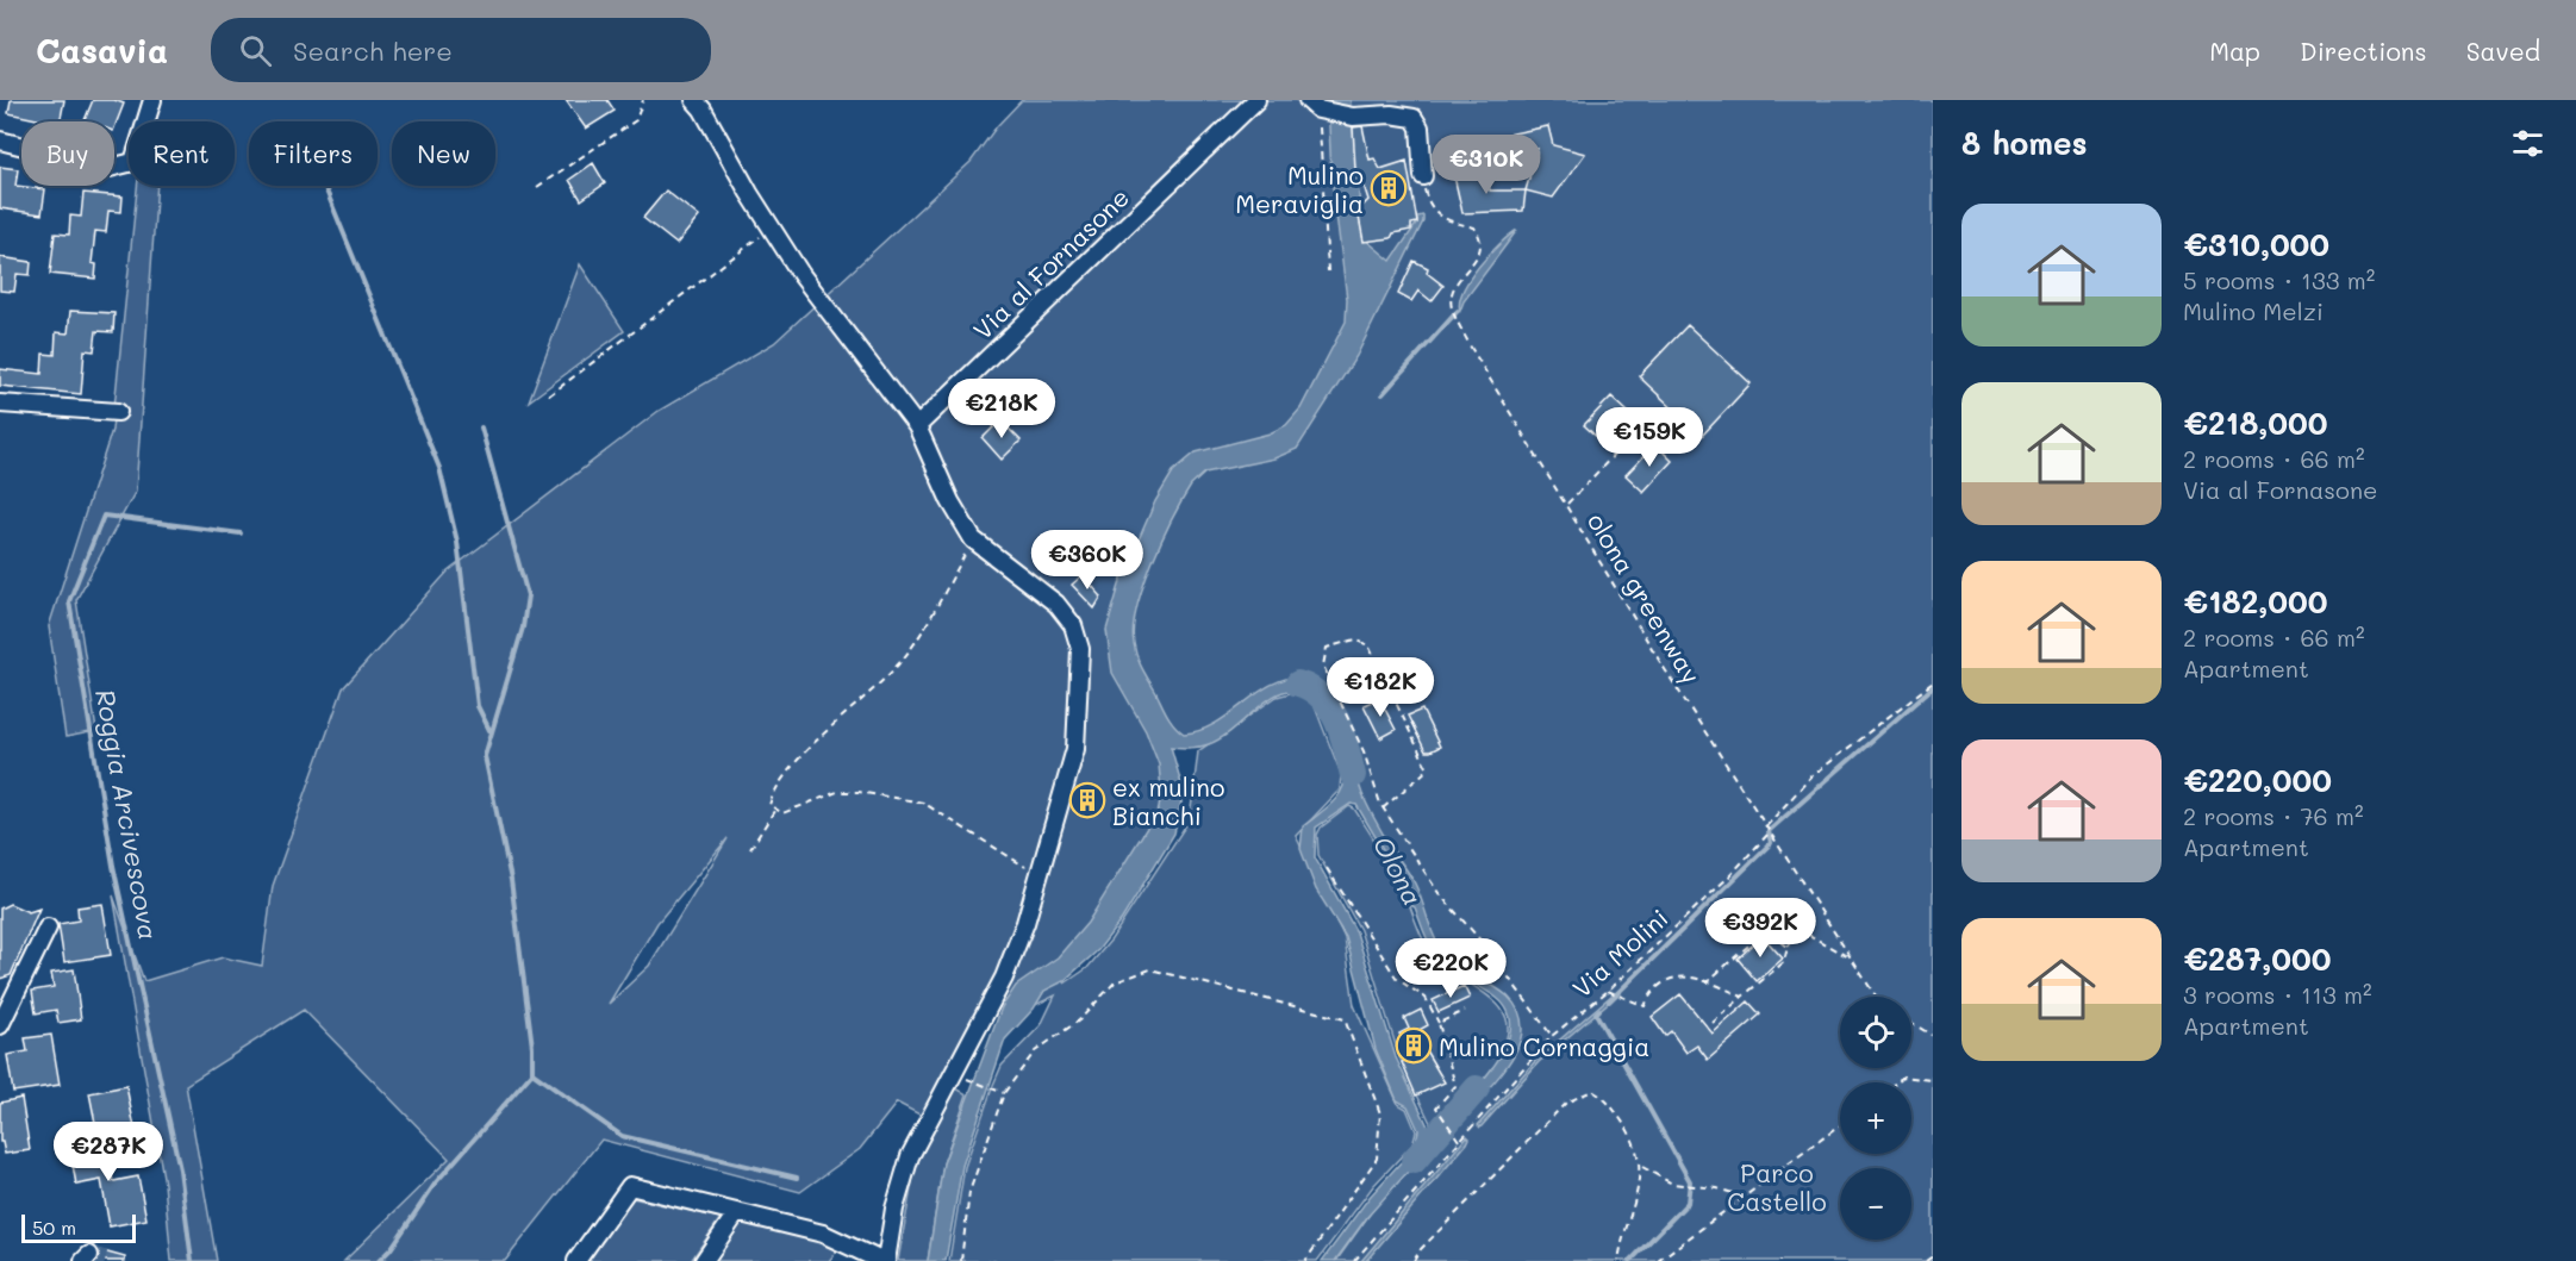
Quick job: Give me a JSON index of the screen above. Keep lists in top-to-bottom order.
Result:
{
  "streets": {
    "street": ["Via al Fornasone"],
    "path": ["olona greenway", "Via Molini"]
  },
  "crossings": [
    ["olona greenway", "Via Molini"]
  ],
  "water": ["Roggia Arcivescova", "Olona"],
  "parks": ["Parco Castello"],
  "places": {
    "building": ["Mulino Meraviglia", "ex mulino Bianchi", "Mulino Cornaggia"]
  },
  "scale_bar": "50 m",
  "page": {
    "header": "Casavia",
    "search": "Search here",
    "nav": ["Map", "Directions", "Saved"],
    "heading": "8 homes",
    "chip": [
      "Buy",
      "Rent",
      "Filters",
      "New"
    ],
    "price": [
      "€310K",
      "€218K",
      "€159K",
      "€360K",
      "€182K",
      "€392K",
      "€220K",
      "€287K"
    ],
    "list": [
      {
        "name": "€310,000",
        "note": "5 rooms · 133 m² · Mulino Melzi"
      },
      {
        "name": "€218,000",
        "note": "2 rooms · 66 m² · Via al Fornasone"
      },
      {
        "name": "€182,000",
        "note": "2 rooms · 66 m² · Apartment"
      },
      {
        "name": "€220,000",
        "note": "2 rooms · 76 m² · Apartment"
      },
      {
        "name": "€287,000",
        "note": "3 rooms · 113 m² · Apartment"
      }
    ],
    "map_buttons": ["+", "−"],
    "scale": "50 m"
  }
}
